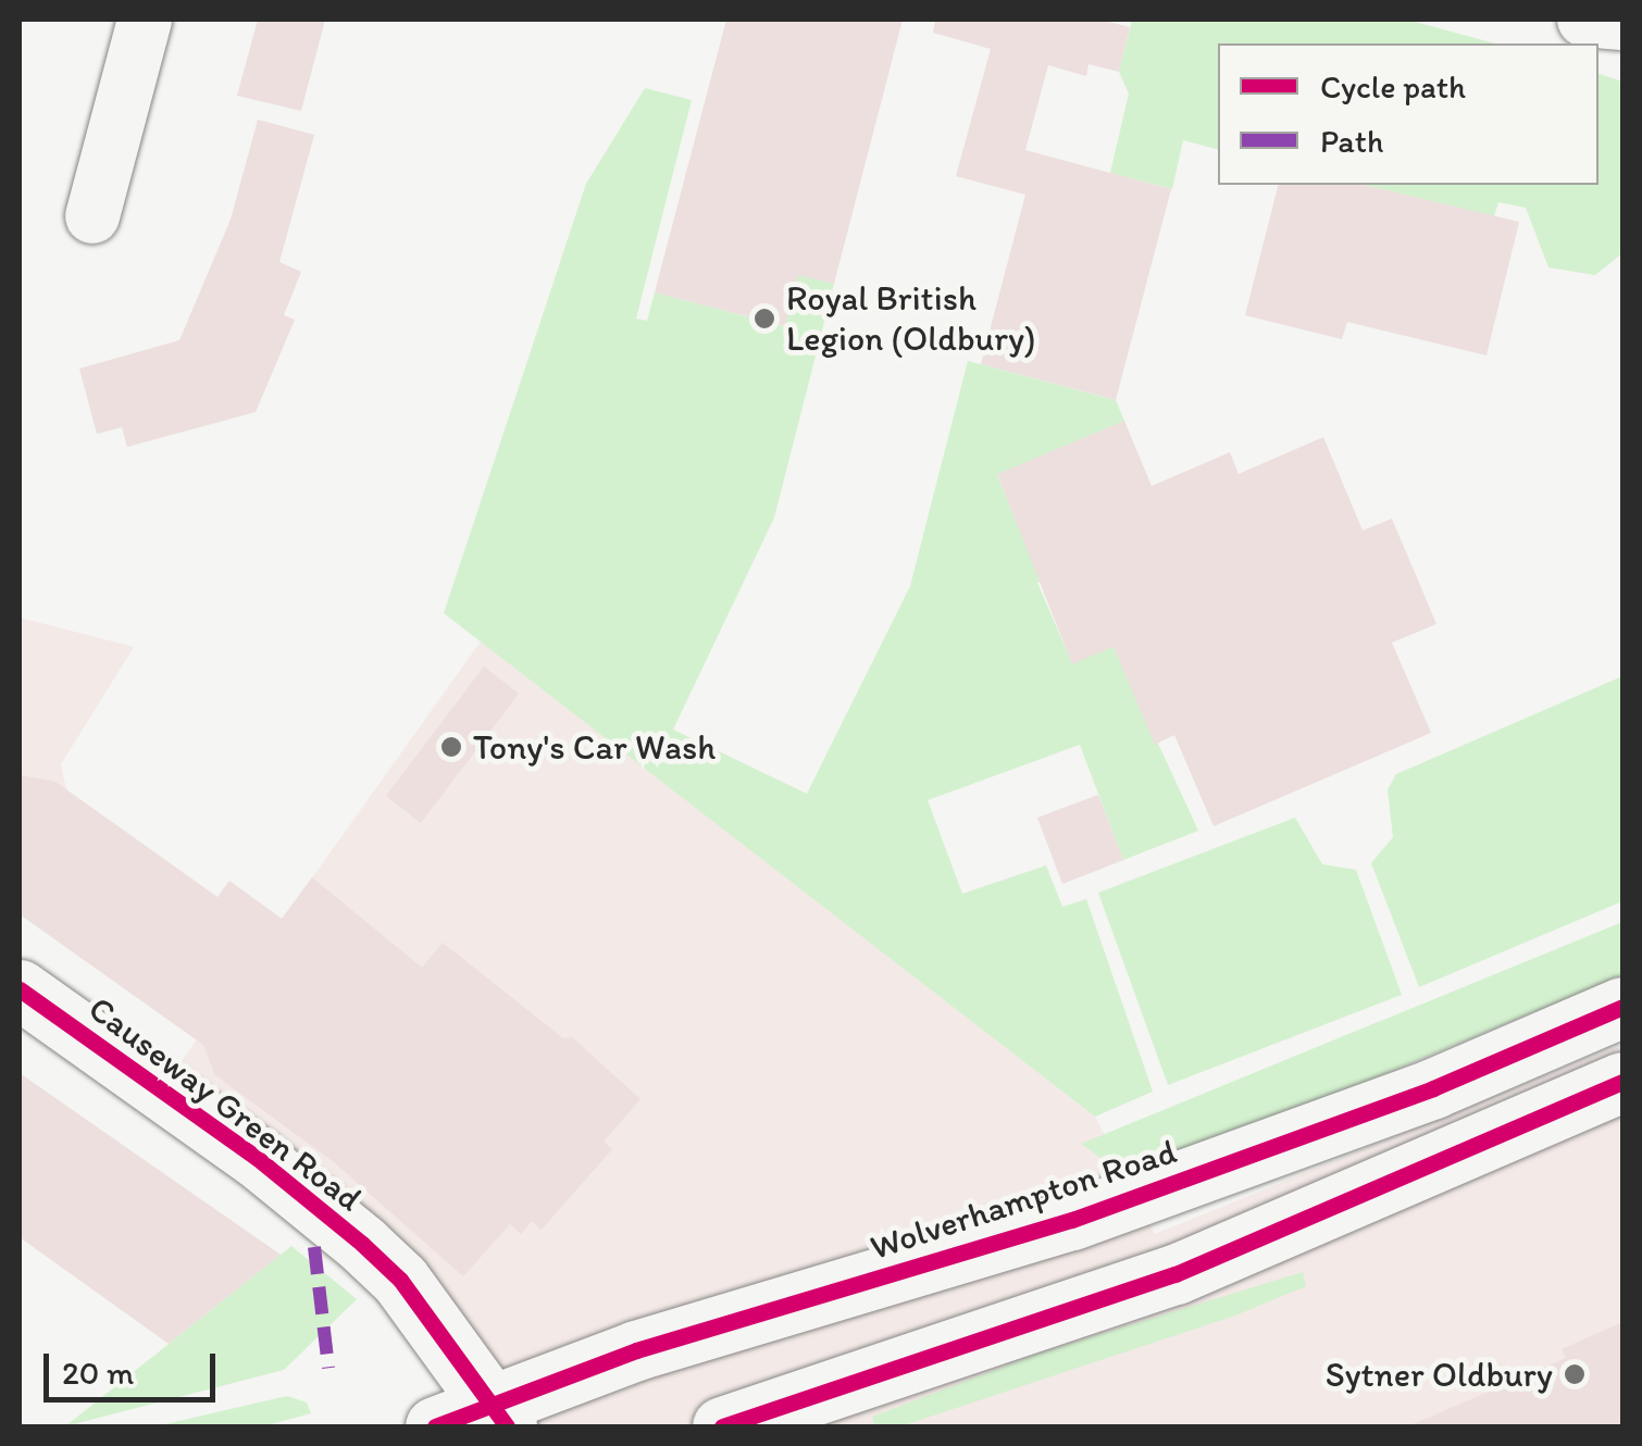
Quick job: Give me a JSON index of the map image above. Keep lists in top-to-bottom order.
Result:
{
  "streets": {
    "main road": ["Causeway Green Road", "Wolverhampton Road"]
  },
  "crossings": [
    ["Causeway Green Road", "Wolverhampton Road"]
  ],
  "places": ["Royal British Legion (Oldbury)", "Tony's Car Wash", "Sytner Oldbury"],
  "legend": ["Cycle path", "Path"],
  "scale_bar": "20 m"
}
